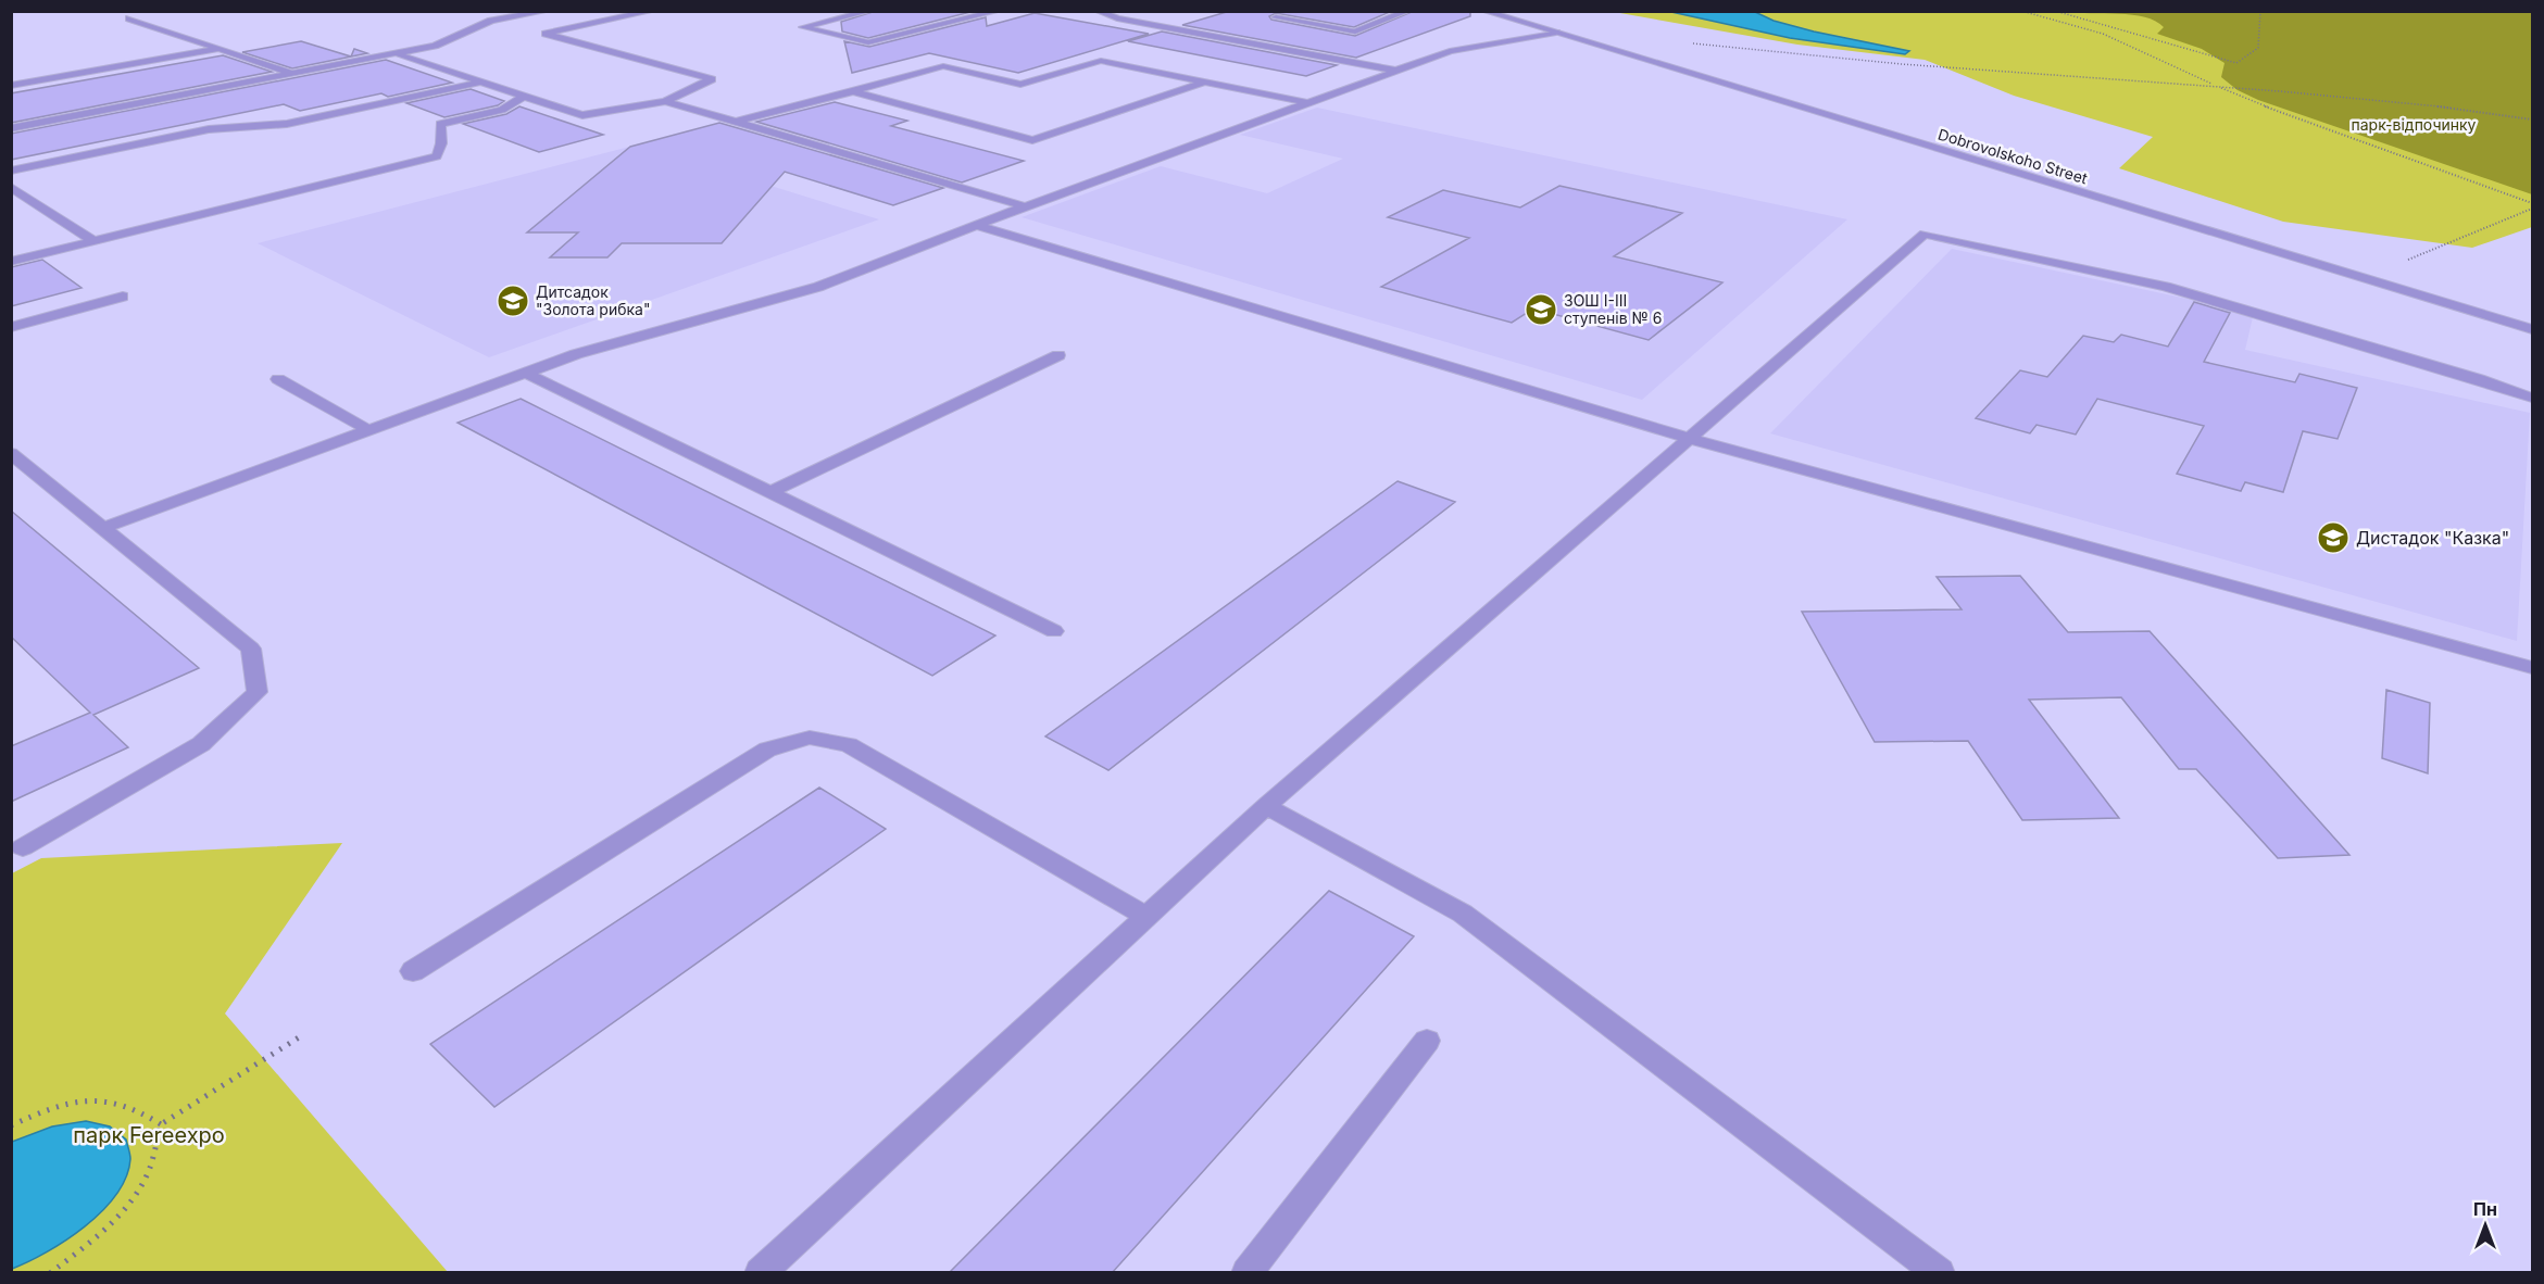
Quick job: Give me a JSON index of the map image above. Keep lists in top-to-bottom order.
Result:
{
  "streets": {
    "street": ["Dobrovolskoho Street"]
  },
  "parks": ["парк-відпочинку", "парк Fereexpo"],
  "places": {
    "school or university": ["Дитсадок \"Золота рибка\"", "ЗОШ І-ІІІ ступенів № 6", "Дистадок \"Казка\""]
  },
  "north": "top"
}
